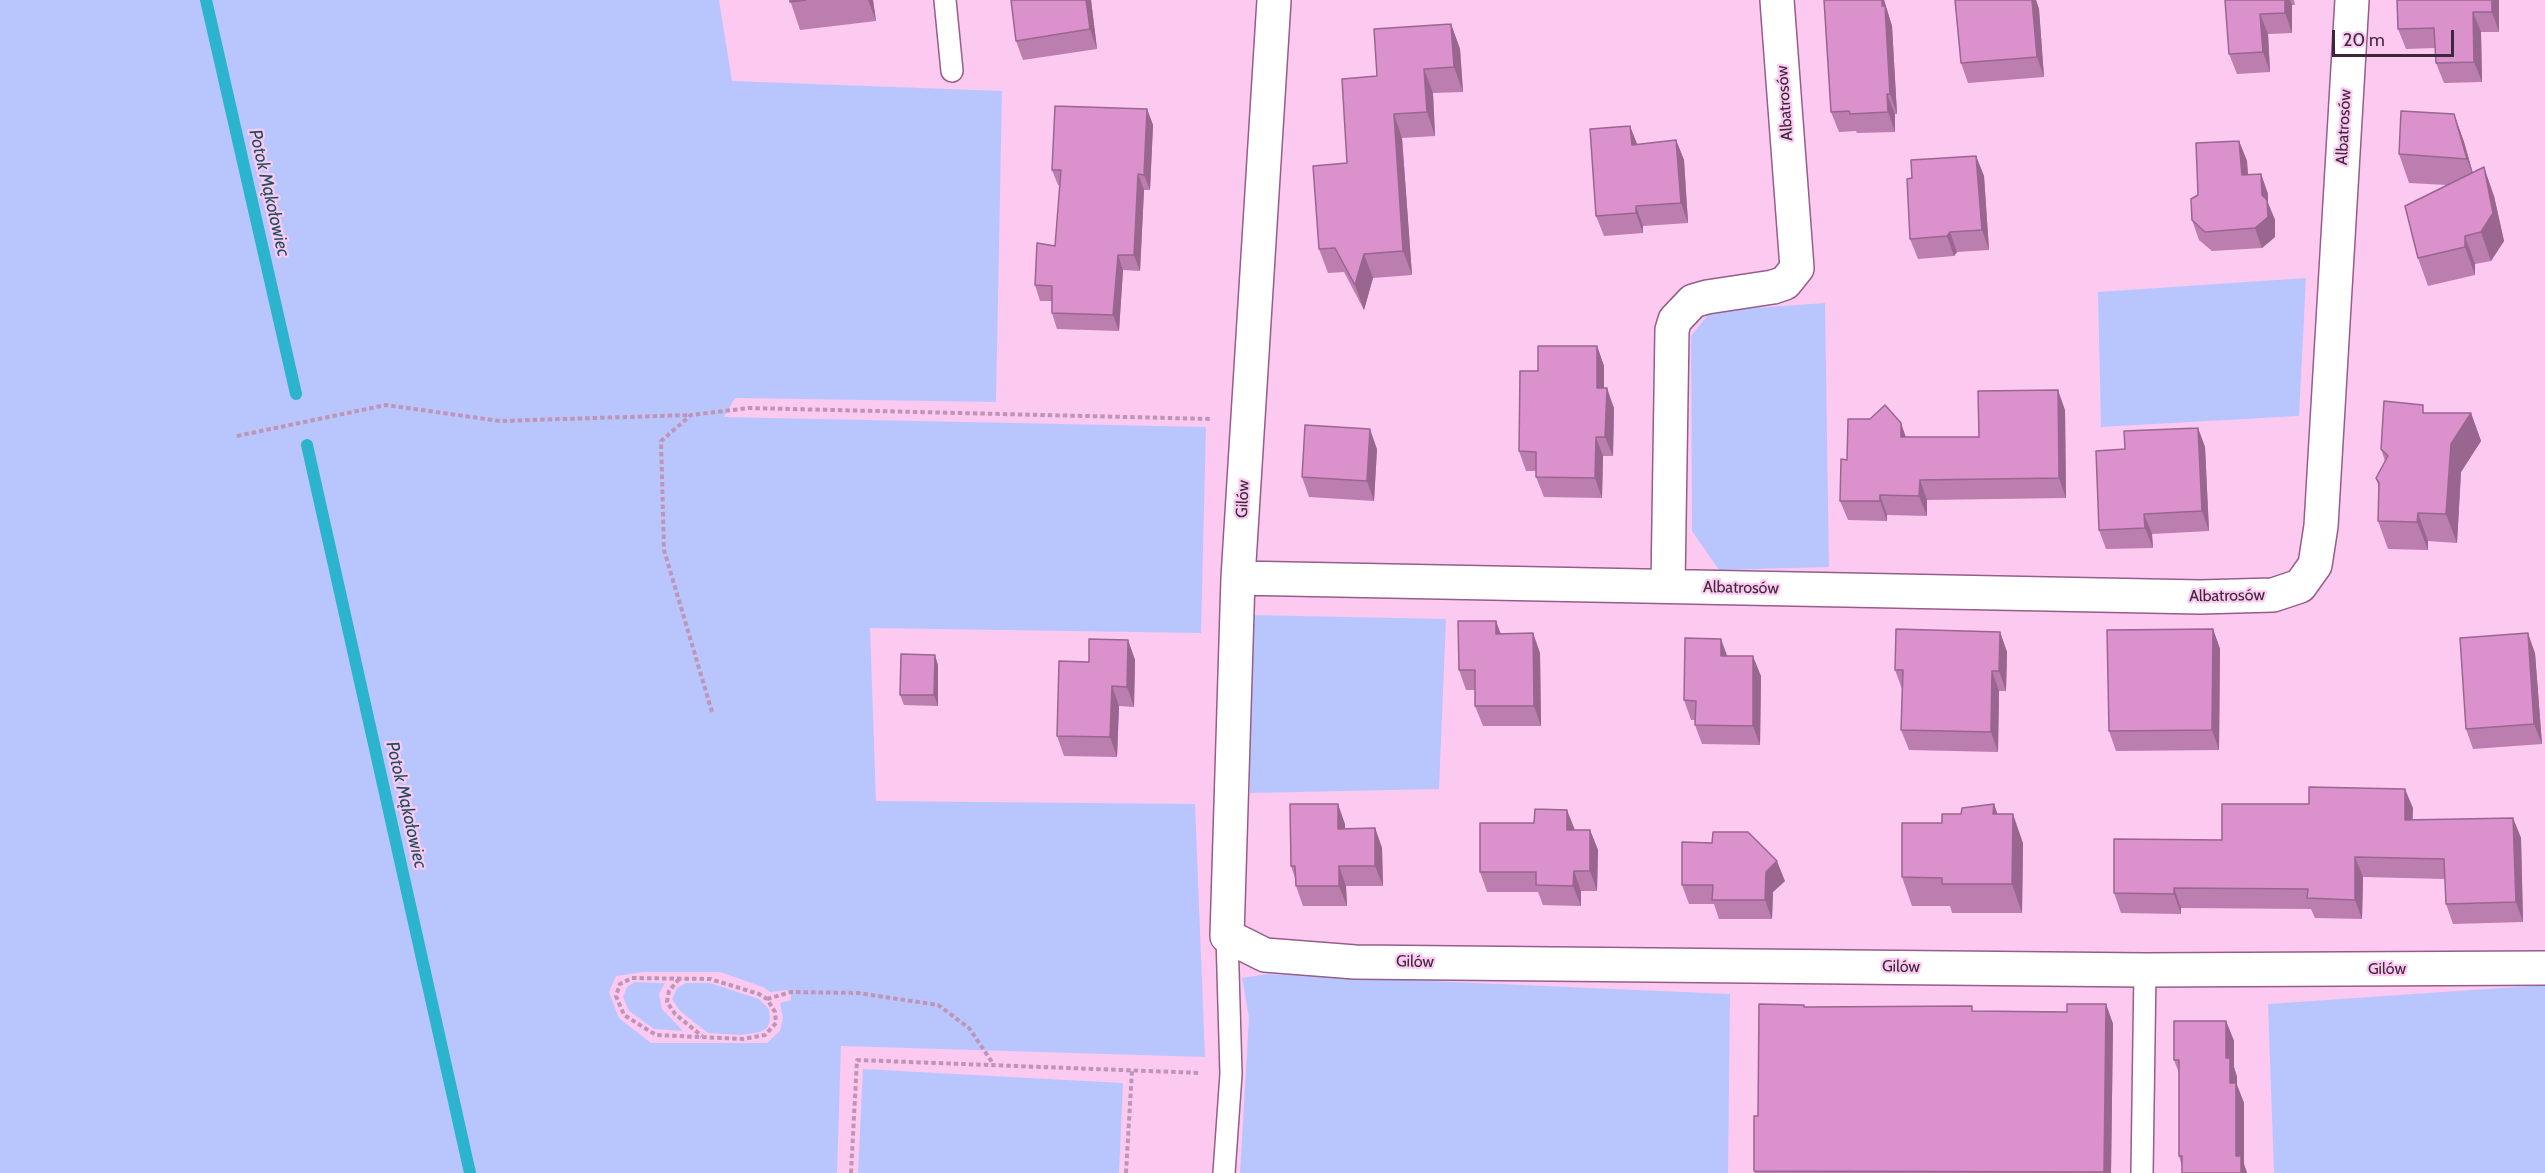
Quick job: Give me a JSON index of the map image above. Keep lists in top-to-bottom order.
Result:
{
  "streets": {
    "street": ["Albatrosów", "Gilów"]
  },
  "crossings": [
    ["Albatrosów", "Gilów"]
  ],
  "water": ["Potok Mąkołowiec"],
  "scale_bar": "20 m"
}
